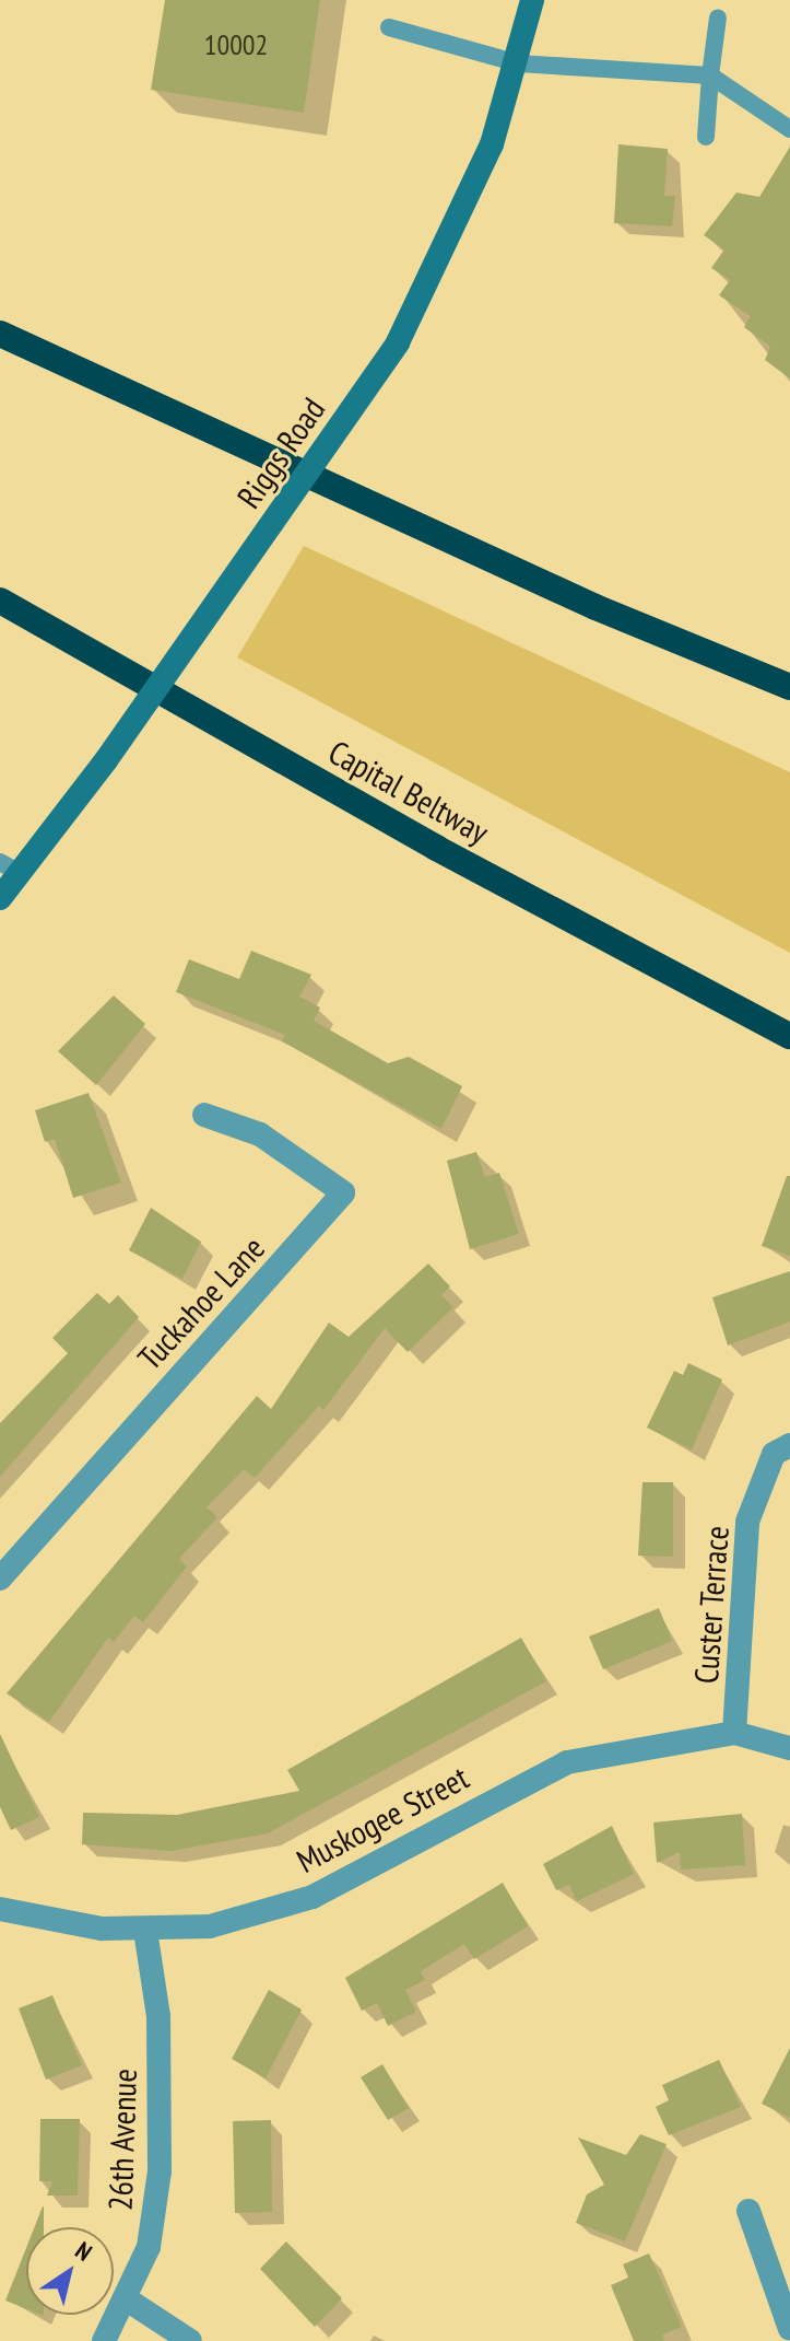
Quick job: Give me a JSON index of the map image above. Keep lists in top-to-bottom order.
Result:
{
  "streets": {
    "highway": ["Capital Beltway"],
    "main road": ["Riggs Road"],
    "street": [
      "Tuckahoe Lane",
      "Custer Terrace",
      "Muskogee Street",
      "26th Avenue"
    ]
  },
  "crossings": [
    ["Custer Terrace", "Muskogee Street"],
    ["Muskogee Street", "26th Avenue"]
  ],
  "house_numbers": ["10002"],
  "north": "top right"
}
